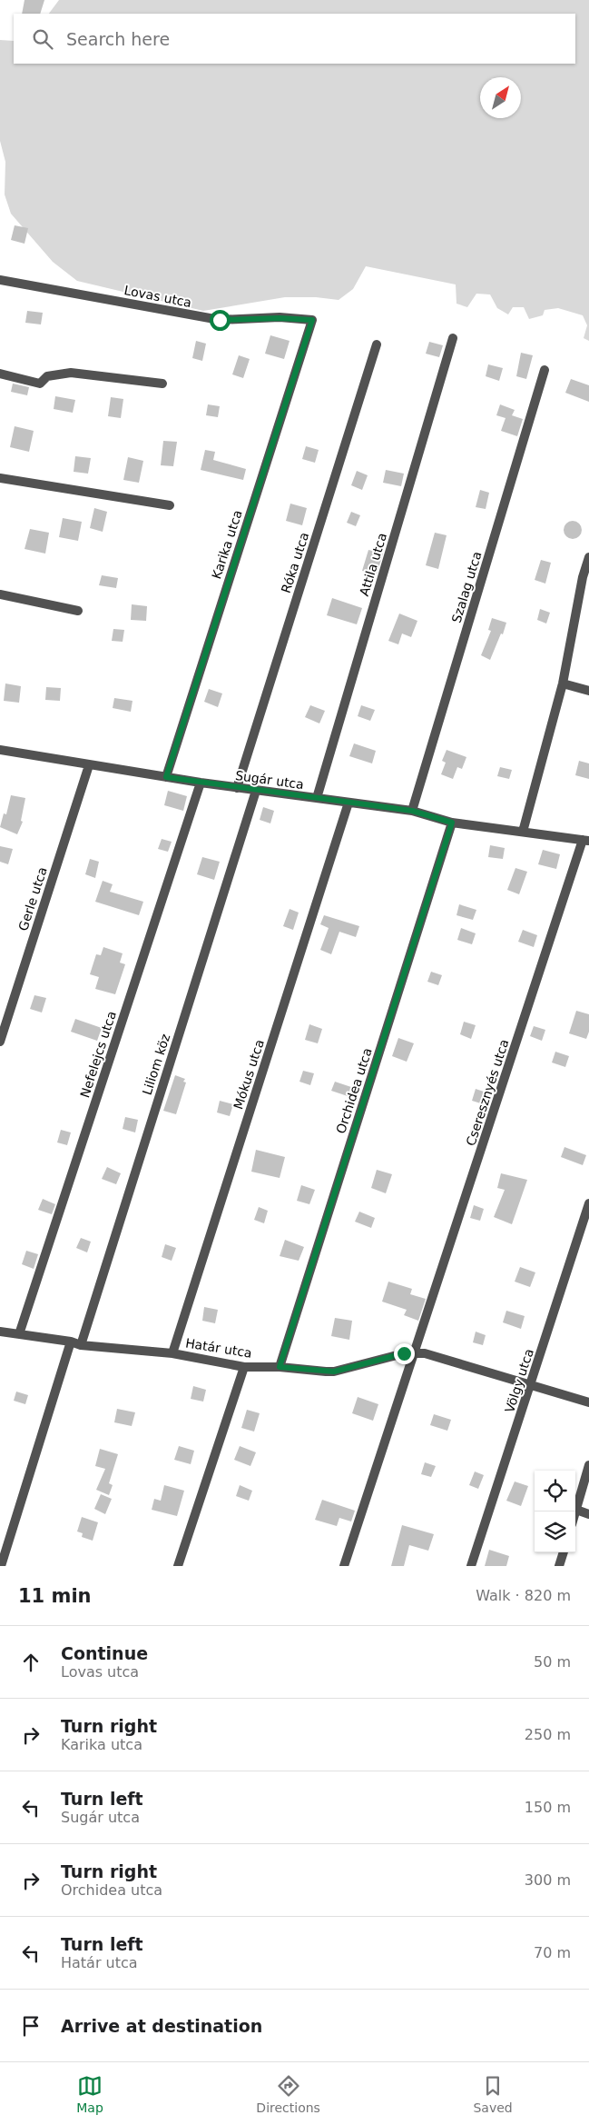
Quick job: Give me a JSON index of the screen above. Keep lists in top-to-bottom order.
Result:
{
  "streets": {
    "street": [
      "Lovas utca",
      "Karika utca",
      "Róka utca",
      "Attila utca",
      "Szalag utca",
      "Sugár utca",
      "Gerle utca",
      "Nefelejcs utca",
      "Liliom köz",
      "Mókus utca",
      "Orchidea utca",
      "Cseresznyés utca",
      "Határ utca",
      "Völgy utca"
    ]
  },
  "crossings": [
    ["Lovas utca", "Karika utca"],
    ["Karika utca", "Sugár utca"],
    ["Róka utca", "Sugár utca"],
    ["Attila utca", "Sugár utca"],
    ["Szalag utca", "Sugár utca"],
    ["Sugár utca", "Gerle utca"],
    ["Sugár utca", "Nefelejcs utca"],
    ["Sugár utca", "Liliom köz"],
    ["Sugár utca", "Mókus utca"],
    ["Sugár utca", "Orchidea utca"],
    ["Sugár utca", "Cseresznyés utca"],
    ["Nefelejcs utca", "Határ utca"],
    ["Liliom köz", "Határ utca"],
    ["Mókus utca", "Határ utca"],
    ["Orchidea utca", "Határ utca"],
    ["Cseresznyés utca", "Határ utca"],
    ["Határ utca", "Völgy utca"]
  ],
  "north": "top right",
  "page": {
    "search": "Search here",
    "heading": ["11 min", "Walk · 820 m"],
    "list": [
      ["Continue", "Lovas utca", "50 m"],
      ["Turn right", "Karika utca", "250 m"],
      ["Turn left", "Sugár utca", "150 m"],
      ["Turn right", "Orchidea utca", "300 m"],
      ["Turn left", "Határ utca", "70 m"],
      "Arrive at destination"
    ],
    "nav": ["Map", "Directions", "Saved"]
  }
}
